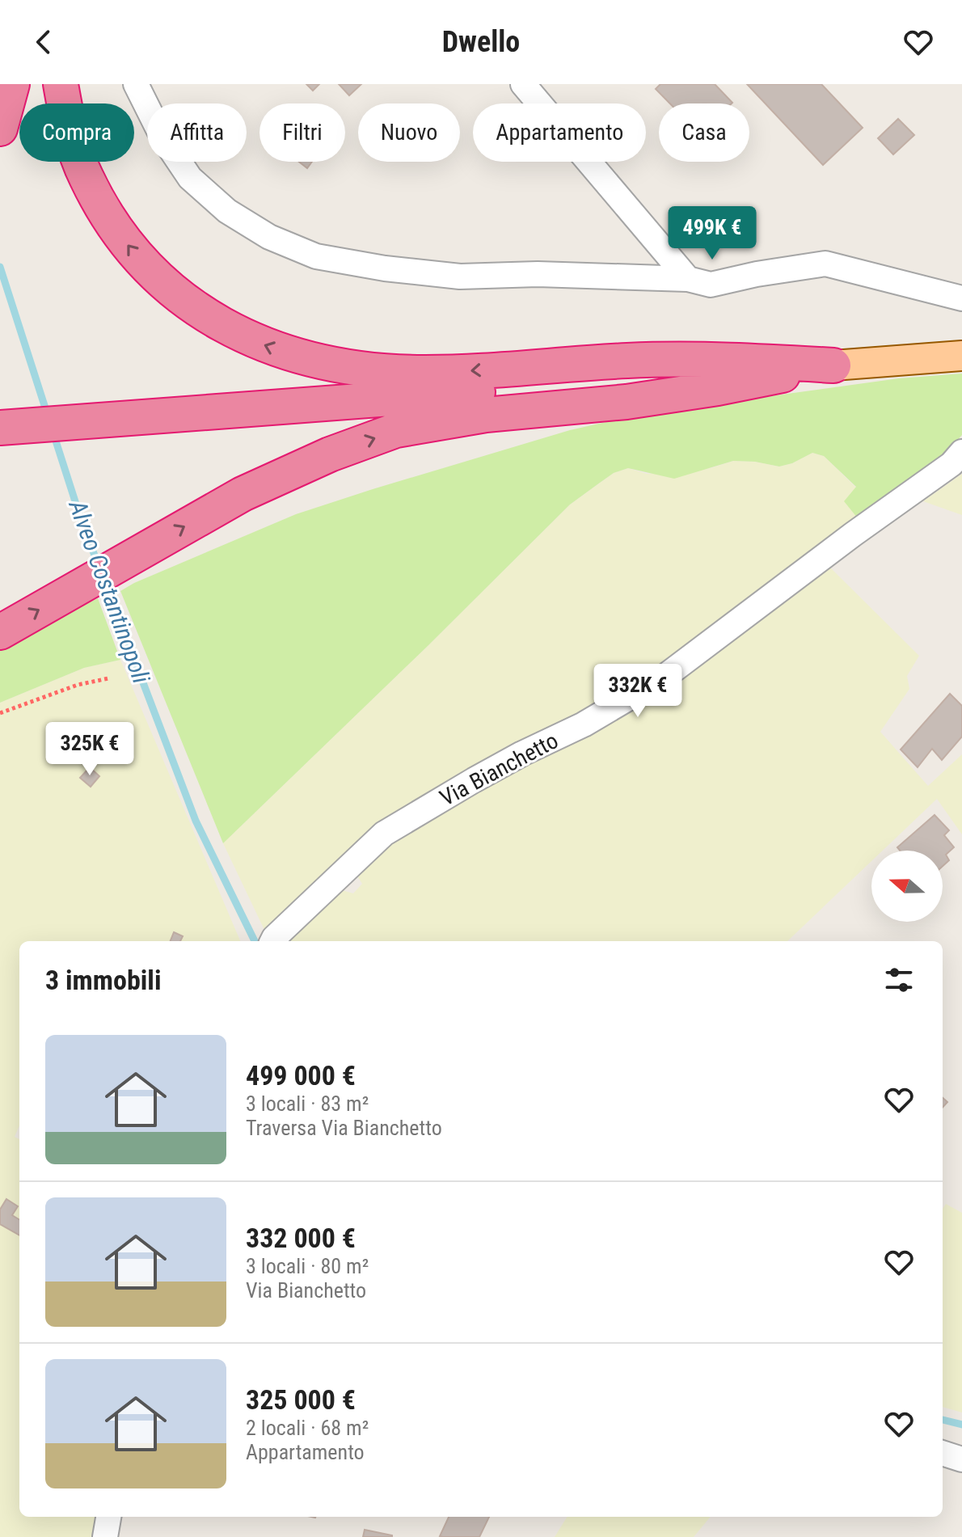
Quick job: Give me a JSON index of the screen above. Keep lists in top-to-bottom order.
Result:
{
  "streets": {
    "street": ["Via Bianchetto"]
  },
  "water": ["Alveo Costantinopoli"],
  "north": "left",
  "page": {
    "header": "Dwello",
    "chip": [
      "Compra",
      "Affitta",
      "Filtri",
      "Nuovo",
      "Appartamento",
      "Casa"
    ],
    "price": ["499K €", "332K €", "325K €"],
    "heading": "3 immobili",
    "list": [
      {
        "name": "499 000 €",
        "note": "3 locali · 83 m² · Traversa Via Bianchetto"
      },
      {
        "name": "332 000 €",
        "note": "3 locali · 80 m² · Via Bianchetto"
      },
      {
        "name": "325 000 €",
        "note": "2 locali · 68 m² · Appartamento"
      }
    ]
  }
}
